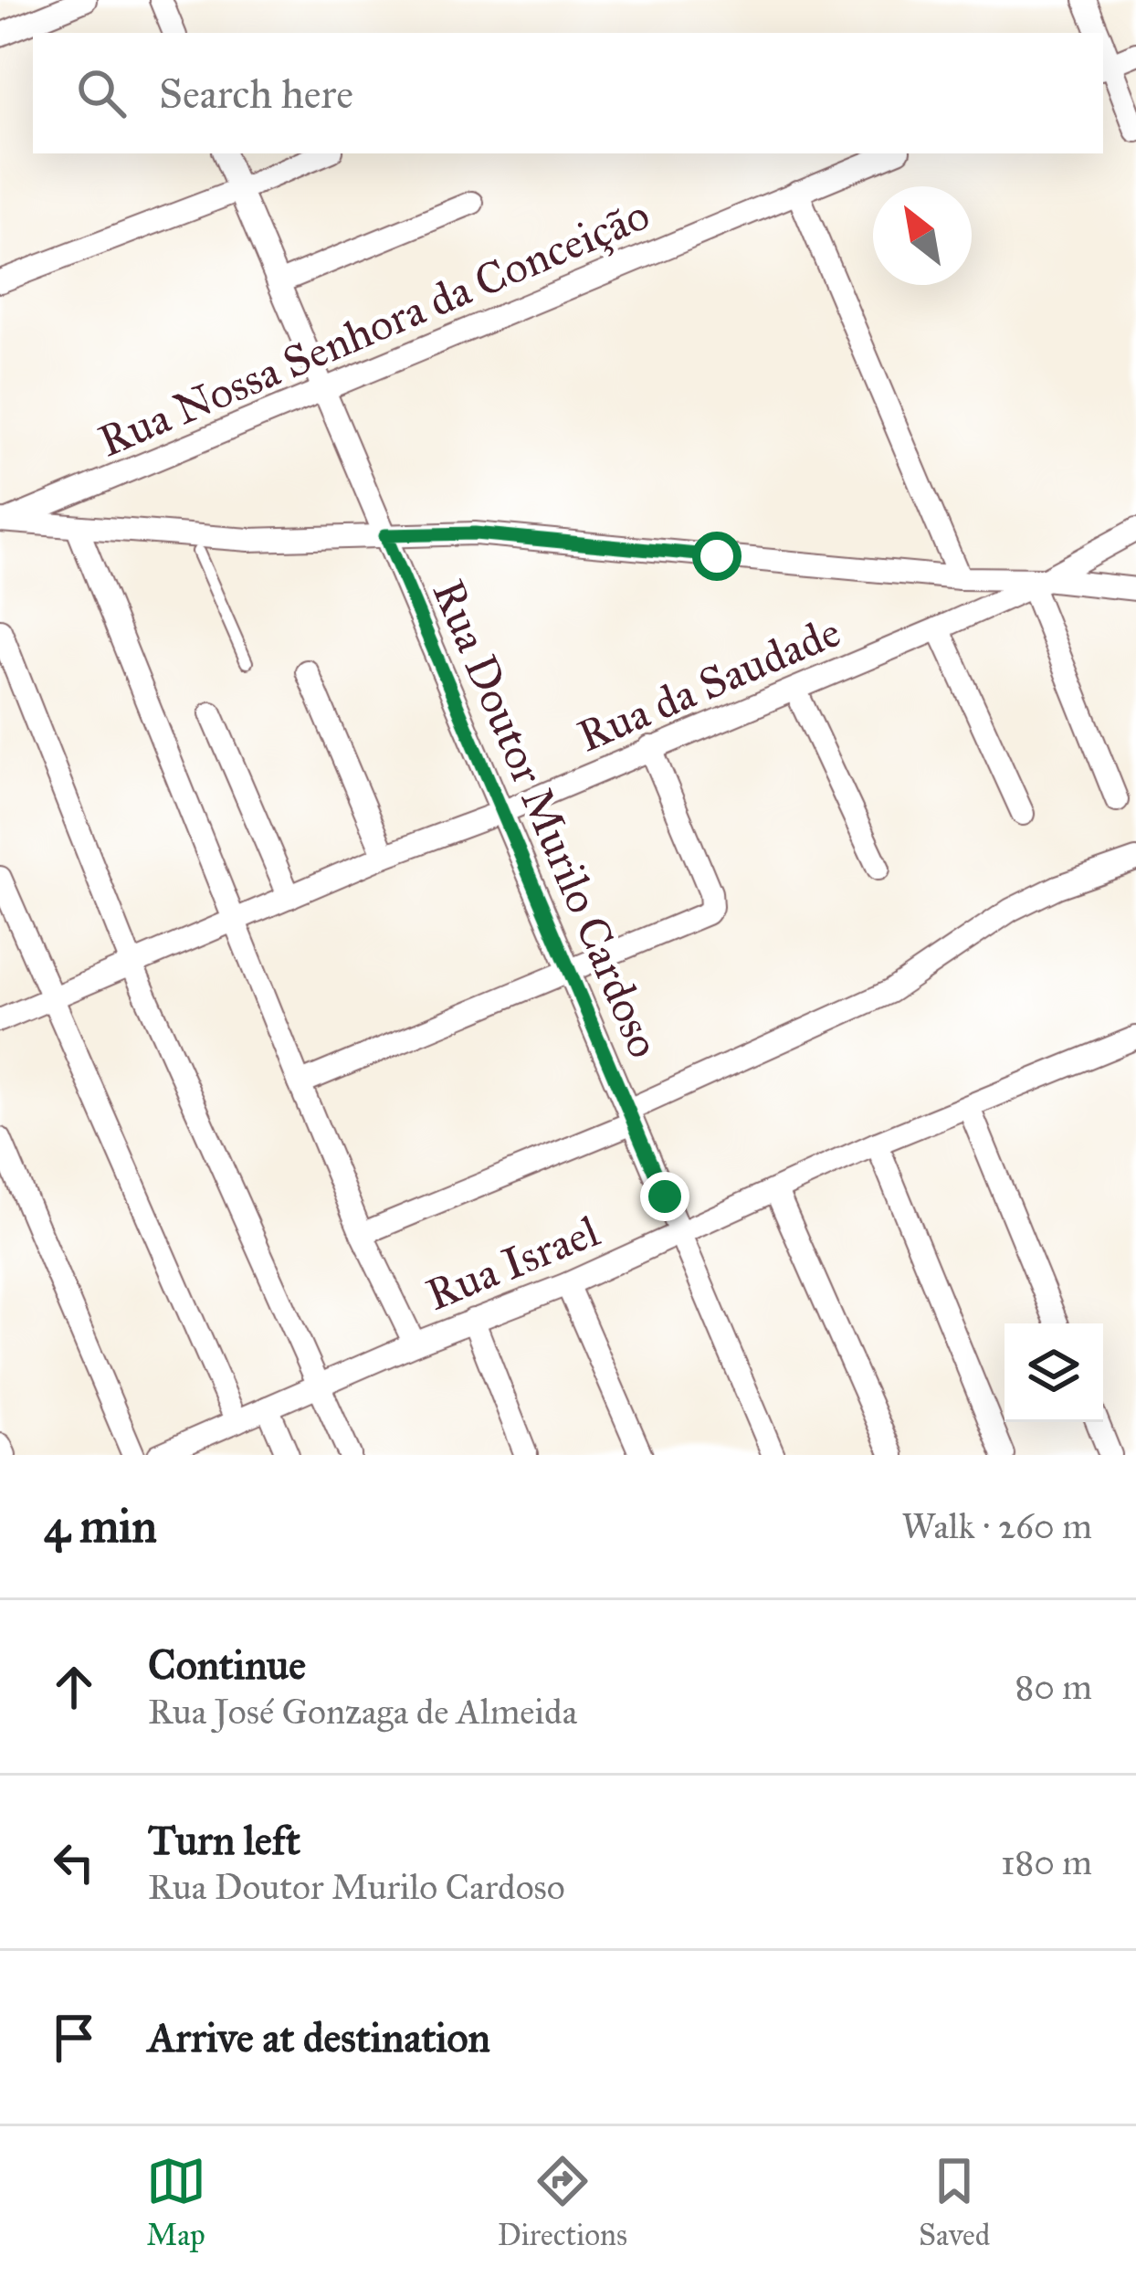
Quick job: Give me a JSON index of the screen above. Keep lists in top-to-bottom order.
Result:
{
  "streets": {
    "street": [
      "Rua Nossa Senhora da Conceição",
      "Rua da Saudade",
      "Rua Doutor Murilo Cardoso",
      "Rua Israel"
    ]
  },
  "crossings": [
    ["Rua Nossa Senhora da Conceição", "Rua Doutor Murilo Cardoso"],
    ["Rua da Saudade", "Rua Doutor Murilo Cardoso"],
    ["Rua Doutor Murilo Cardoso", "Rua Israel"]
  ],
  "north": "top left",
  "page": {
    "search": "Search here",
    "heading": ["4 min", "Walk · 260 m"],
    "list": [
      ["Continue", "Rua José Gonzaga de Almeida", "80 m"],
      ["Turn left", "Rua Doutor Murilo Cardoso", "180 m"],
      "Arrive at destination"
    ],
    "nav": ["Map", "Directions", "Saved"]
  }
}
